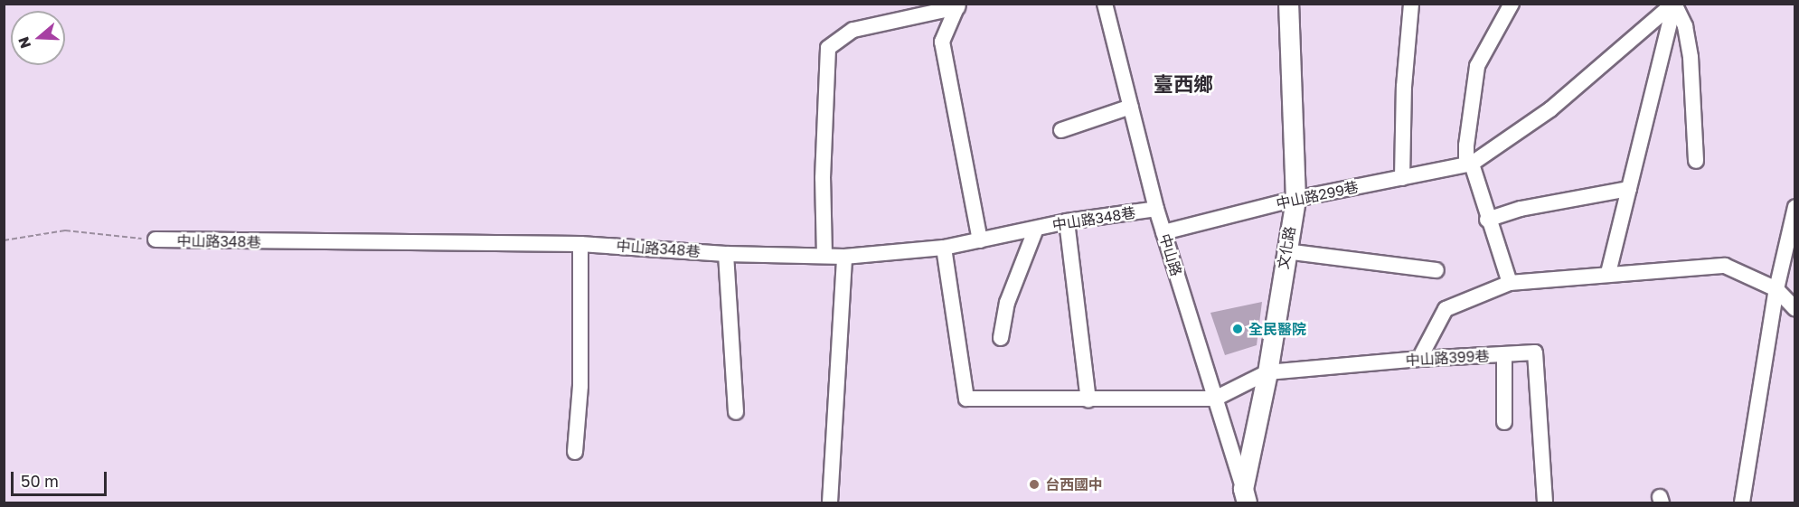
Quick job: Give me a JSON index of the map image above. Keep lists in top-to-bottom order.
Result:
{
  "streets": {
    "main road": ["文化路"],
    "street": [
      "中山路299巷",
      "中山路348巷",
      "中山路",
      "中山路399巷"
    ]
  },
  "crossings": [
    ["中山路299巷", "文化路"],
    ["中山路299巷", "中山路"],
    ["中山路348巷", "中山路"],
    ["文化路", "中山路"],
    ["文化路", "中山路399巷"],
    ["中山路", "中山路399巷"]
  ],
  "districts": ["臺西鄉"],
  "places": ["全民醫院", "台西國中"],
  "scale_bar": "50 m",
  "north": "left"
}
